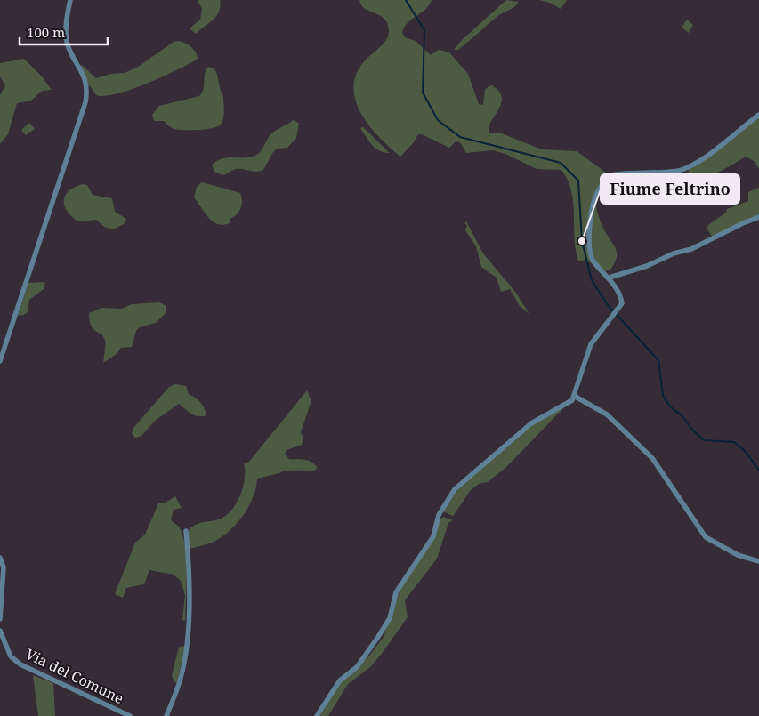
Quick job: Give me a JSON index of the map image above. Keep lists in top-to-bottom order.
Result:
{
  "streets": {
    "street": ["Via del Comune"]
  },
  "places": ["Fiume Feltrino"],
  "scale_bar": "100 m"
}
